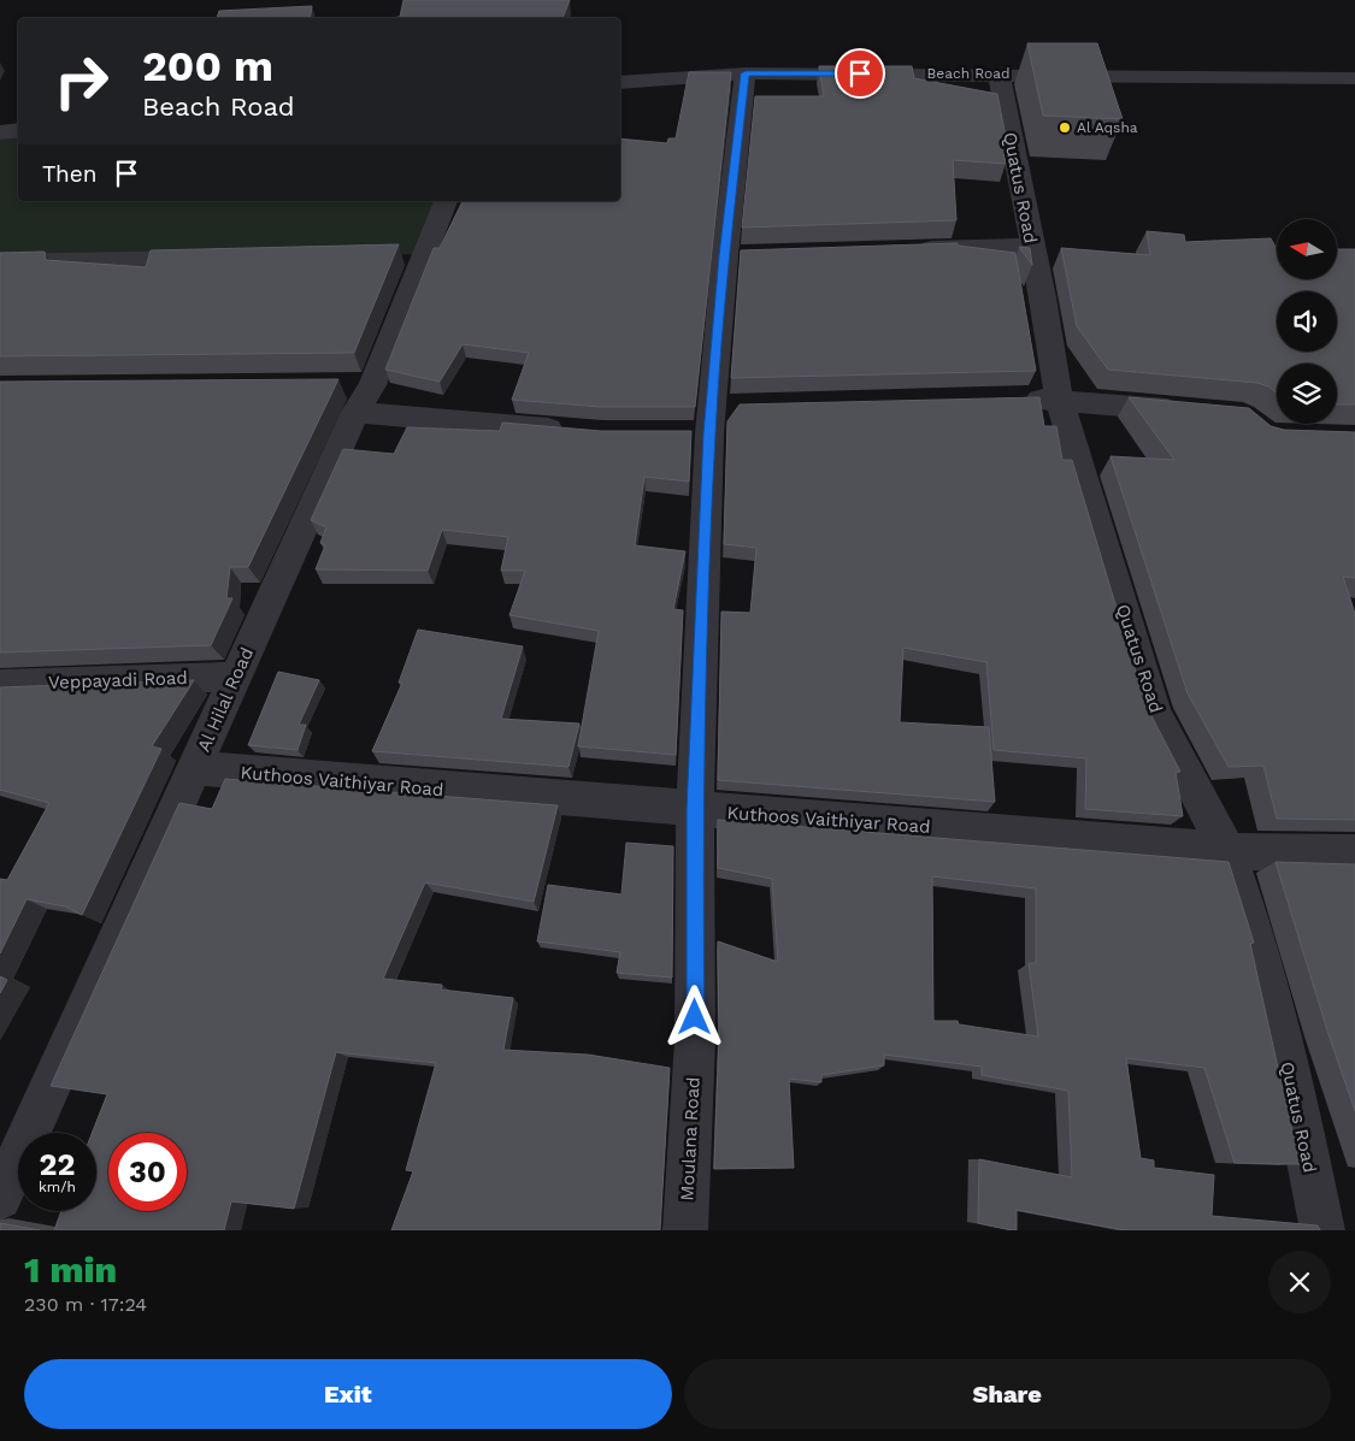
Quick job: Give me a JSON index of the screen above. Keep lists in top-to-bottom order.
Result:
{
  "streets": {
    "street": [
      "Beach Road",
      "Quatus Road",
      "Veppayadi Road",
      "Al Hilal Road",
      "Kuthoos Vaithiyar Road",
      "Moulana Road"
    ]
  },
  "crossings": [
    ["Beach Road", "Quatus Road"],
    ["Beach Road", "Moulana Road"],
    ["Quatus Road", "Kuthoos Vaithiyar Road"],
    ["Veppayadi Road", "Al Hilal Road"],
    ["Al Hilal Road", "Kuthoos Vaithiyar Road"],
    ["Kuthoos Vaithiyar Road", "Moulana Road"]
  ],
  "places": ["Al Aqsha"],
  "north": "left",
  "page": {
    "turn": ["200 m", "Beach Road"],
    "then": "Then",
    "speed": "22 km/h",
    "limit": "30",
    "heading": ["1 min", "230 m · 17:24"],
    "buttons": ["Exit", "Share"]
  }
}
